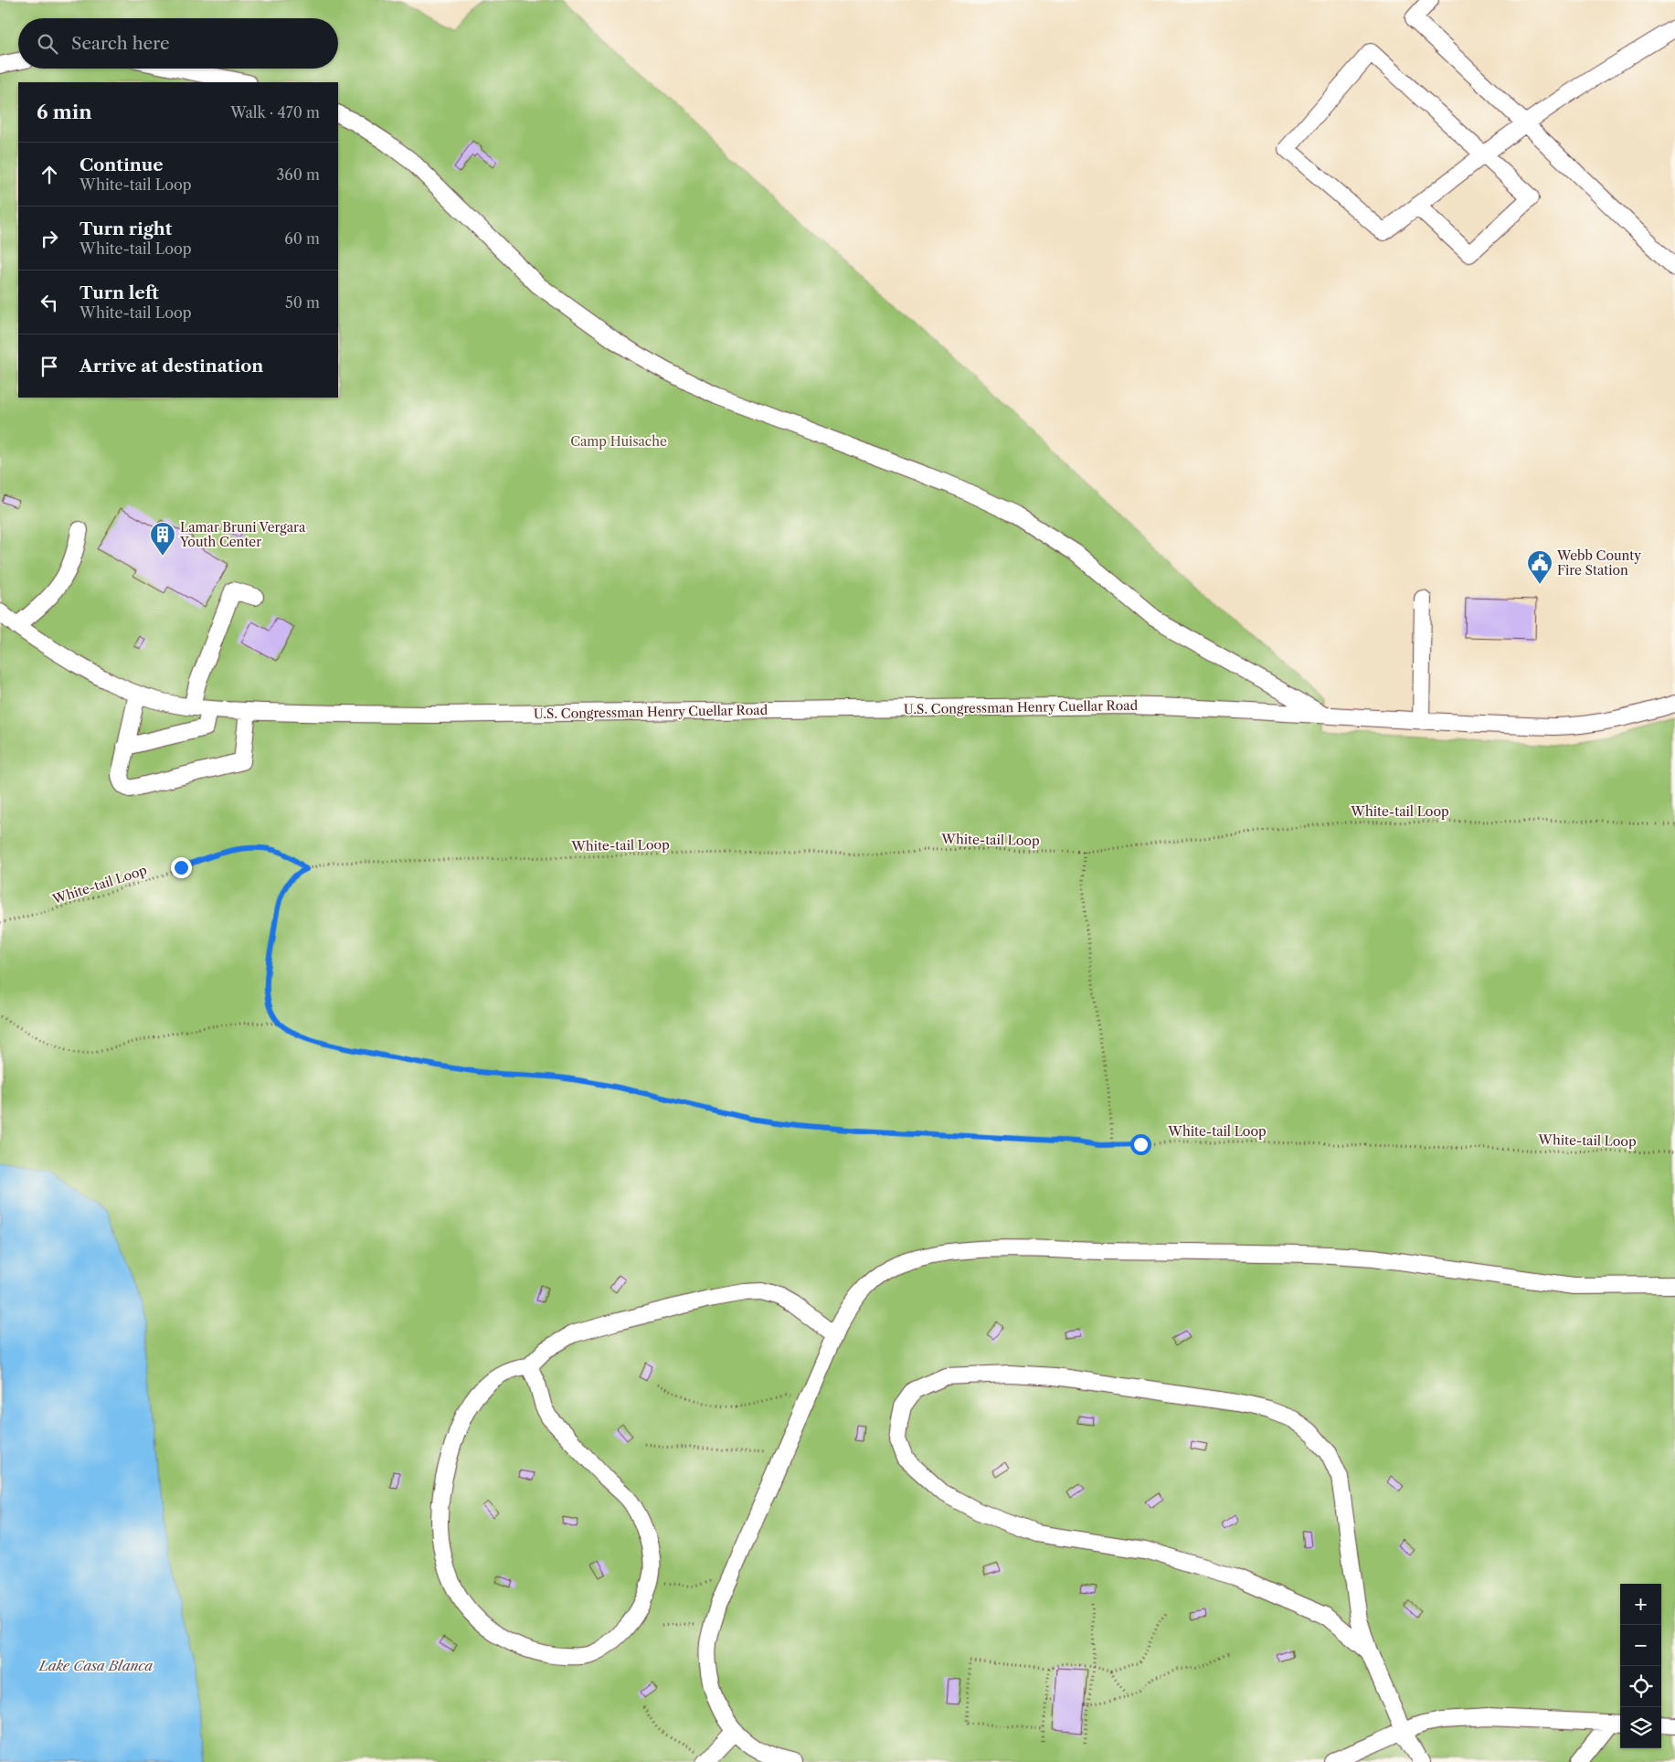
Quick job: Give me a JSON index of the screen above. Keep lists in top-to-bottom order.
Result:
{
  "streets": {
    "street": ["U.S. Congressman Henry Cuellar Road"],
    "path": ["White-tail Loop"]
  },
  "water": ["Lake Casa Blanca"],
  "parks": ["Camp Huisache"],
  "places": {
    "building": ["Lamar Bruni Vergara Youth Center"],
    "public building": ["Webb County Fire Station"]
  },
  "page": {
    "search": "Search here",
    "heading": ["6 min", "Walk · 470 m"],
    "list": [
      ["Continue", "White-tail Loop", "360 m"],
      ["Turn right", "White-tail Loop", "60 m"],
      ["Turn left", "White-tail Loop", "50 m"],
      "Arrive at destination"
    ],
    "map_buttons": ["+", "−"]
  }
}
